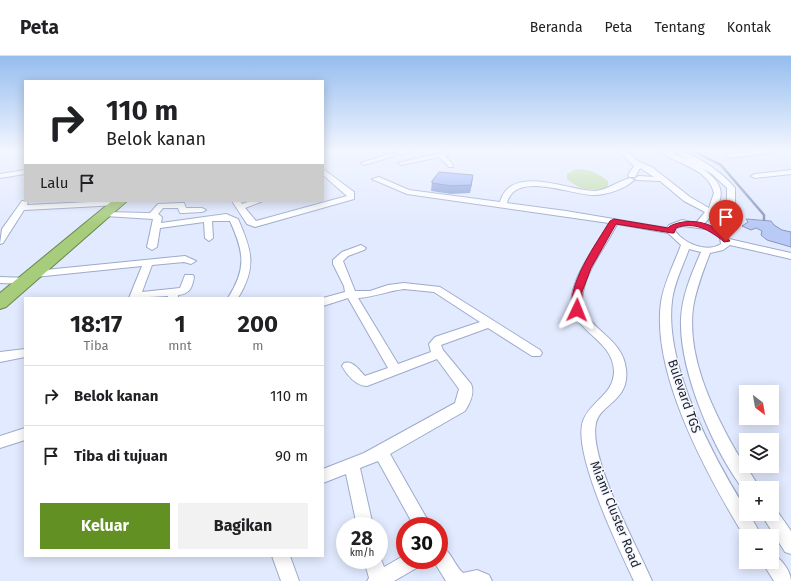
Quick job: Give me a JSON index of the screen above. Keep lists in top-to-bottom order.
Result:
{
  "streets": {
    "street": ["Bulevard TGS", "Miami Cluster Road"]
  },
  "north": "bottom right",
  "page": {
    "header": "Peta",
    "nav": [
      "Beranda",
      "Peta",
      "Tentang",
      "Kontak"
    ],
    "turn": ["110 m", "Belok kanan"],
    "then": "Lalu",
    "eta": [
      "18:17",
      "Tiba",
      "1",
      "mnt",
      "200",
      "m"
    ],
    "list": [
      {
        "name": "Belok kanan",
        "value": "110 m"
      },
      {
        "name": "Tiba di tujuan",
        "value": "90 m"
      }
    ],
    "map_buttons": ["+", "−"],
    "buttons": ["Keluar", "Bagikan"],
    "speed": "28 km/h",
    "limit": "30"
  }
}
